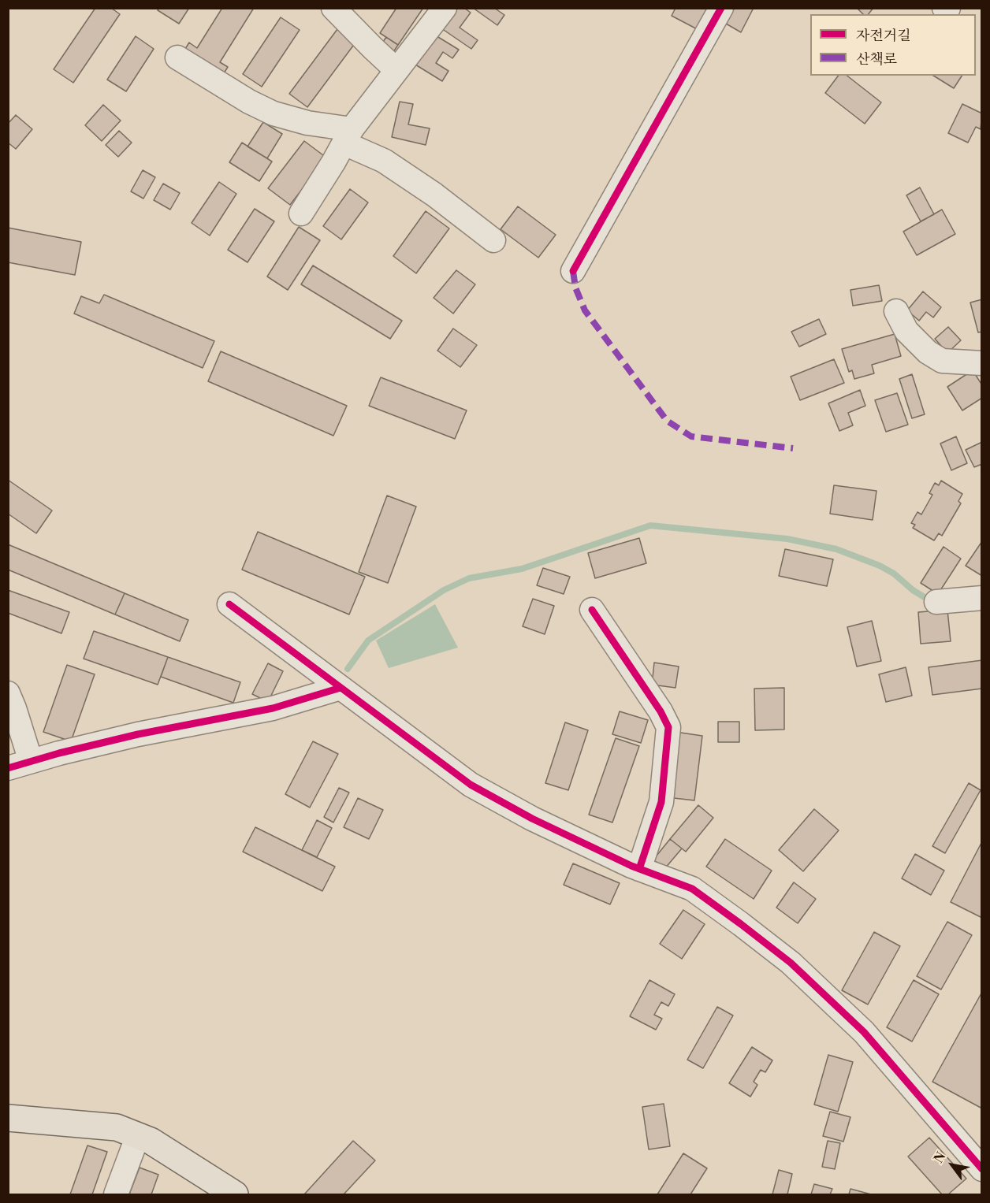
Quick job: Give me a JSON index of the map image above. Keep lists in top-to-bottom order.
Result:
{
  "legend": ["자전거길", "산책로"],
  "north": "top left"
}
